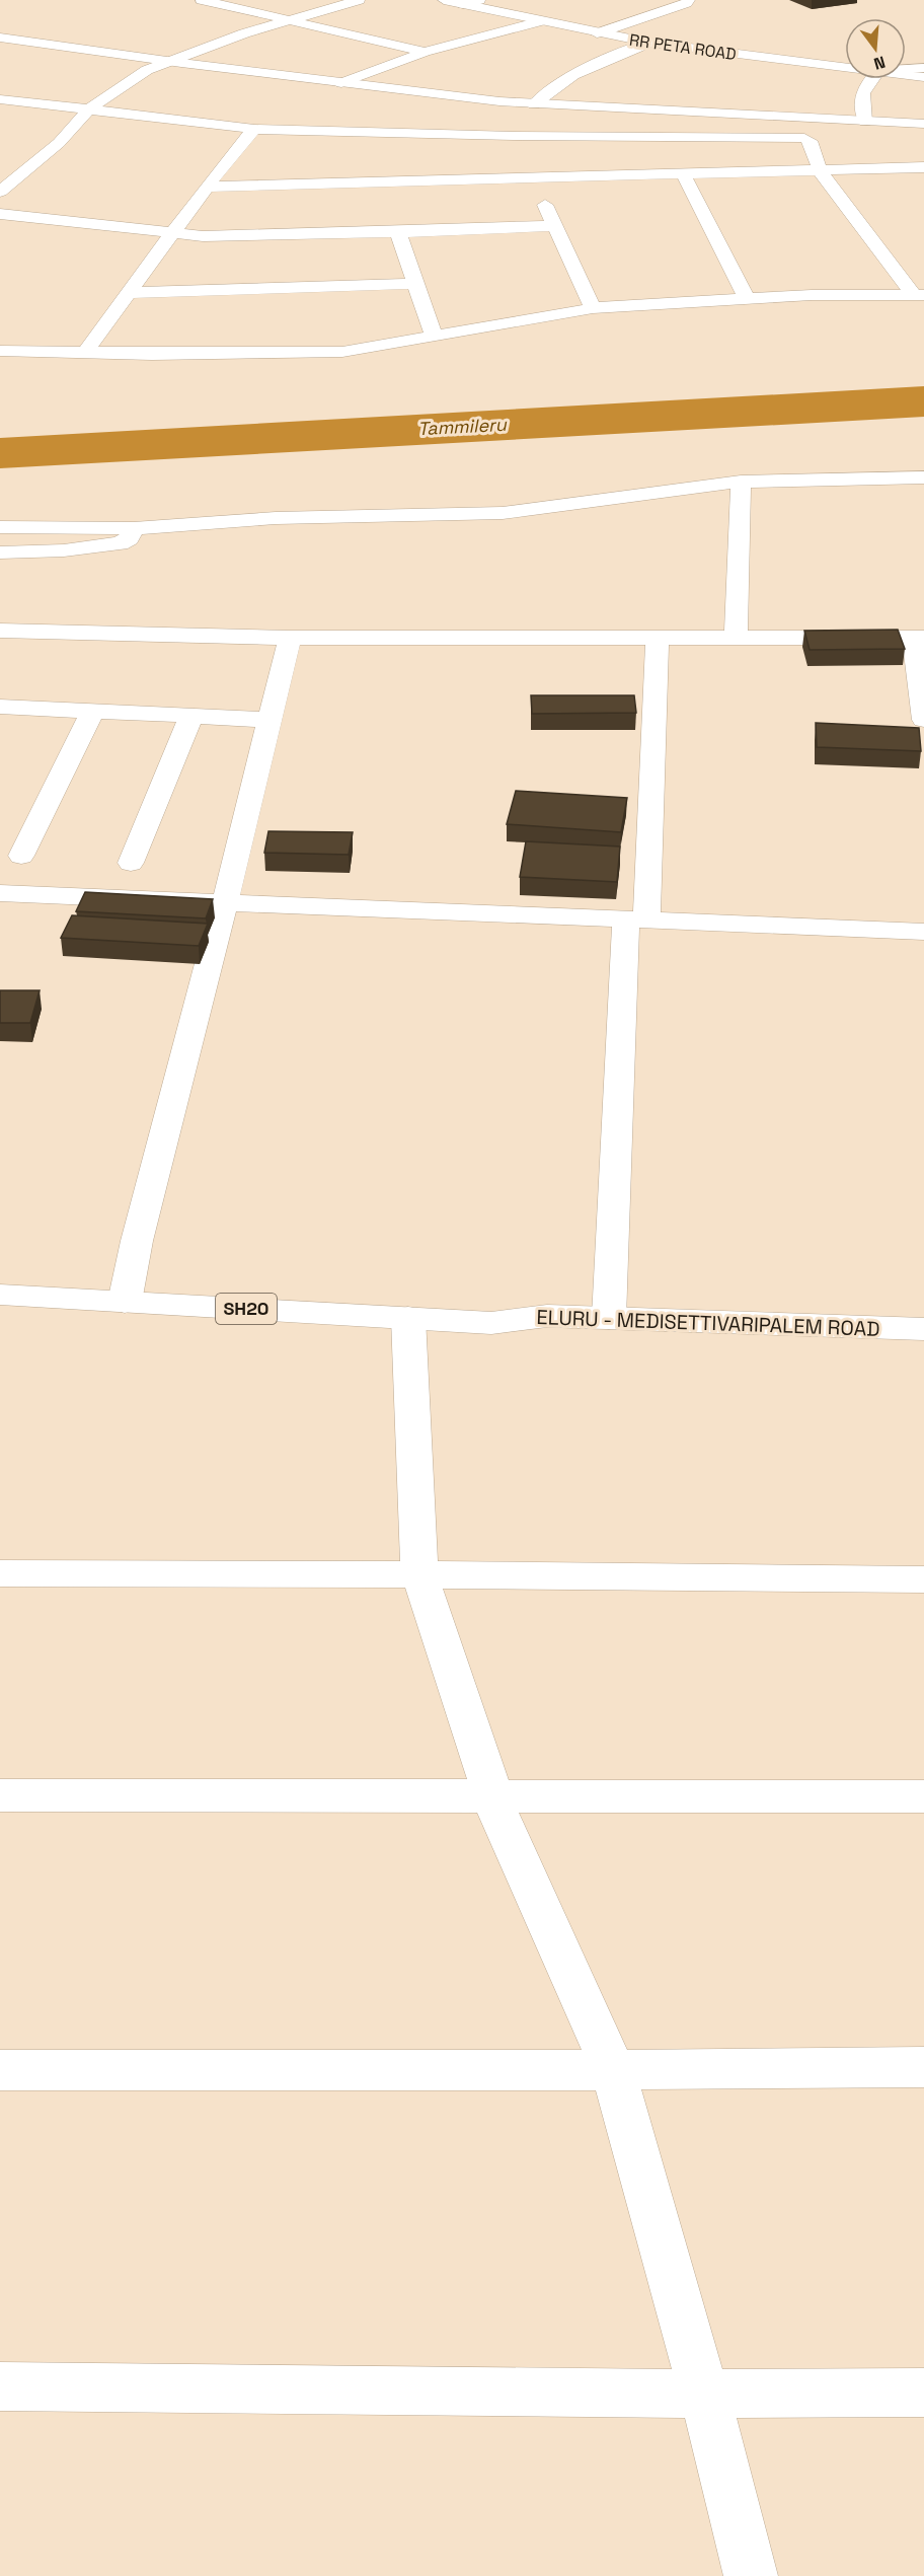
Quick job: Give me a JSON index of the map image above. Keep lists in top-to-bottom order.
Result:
{
  "streets": {
    "street": ["RR PETA ROAD", "SH20", "ELURU - MEDISETTIVARIPALEM ROAD"]
  },
  "crossings": [
    ["SH20", "ELURU - MEDISETTIVARIPALEM ROAD"]
  ],
  "water": ["Tammileru"],
  "north": "bottom"
}
